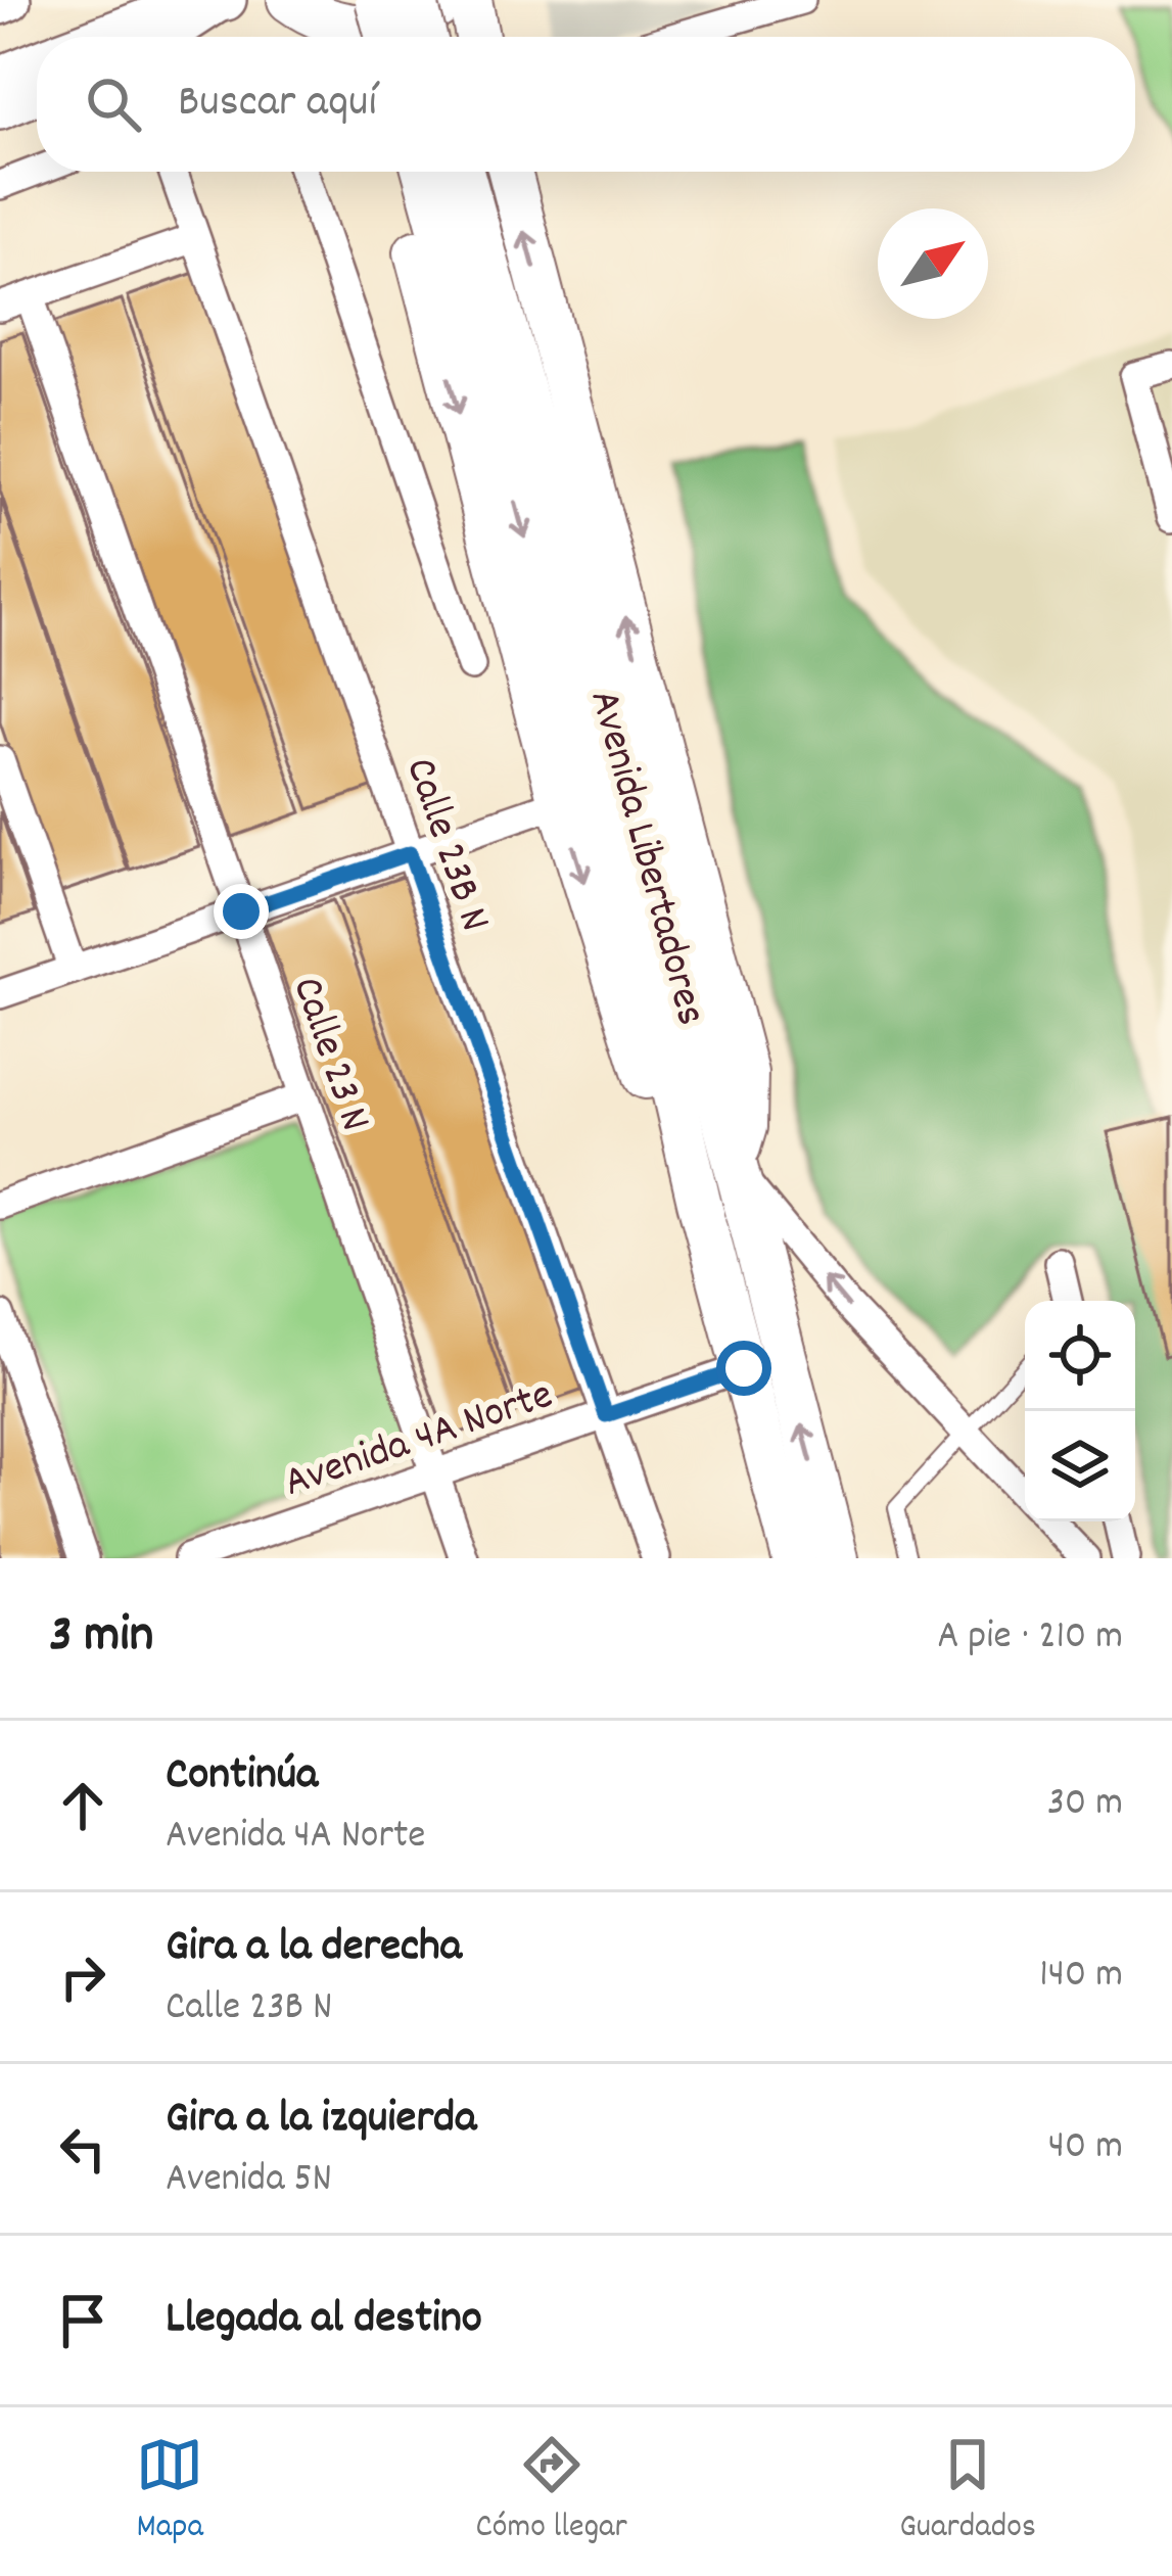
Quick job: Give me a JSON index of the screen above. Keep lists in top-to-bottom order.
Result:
{
  "streets": {
    "main road": ["Avenida Libertadores"],
    "street": ["Calle 23B N", "Calle 23 N", "Avenida 4A Norte"]
  },
  "crossings": [
    ["Calle 23B N", "Avenida 4A Norte"],
    ["Avenida Libertadores", "Avenida 4A Norte"],
    ["Calle 23 N", "Avenida 4A Norte"]
  ],
  "north": "top right",
  "page": {
    "search": "Buscar aquí",
    "heading": ["3 min", "A pie · 210 m"],
    "list": [
      ["Continúa", "Avenida 4A Norte", "30 m"],
      ["Gira a la derecha", "Calle 23B N", "140 m"],
      ["Gira a la izquierda", "Avenida 5N", "40 m"],
      "Llegada al destino"
    ],
    "nav": ["Mapa", "Cómo llegar", "Guardados"]
  }
}
